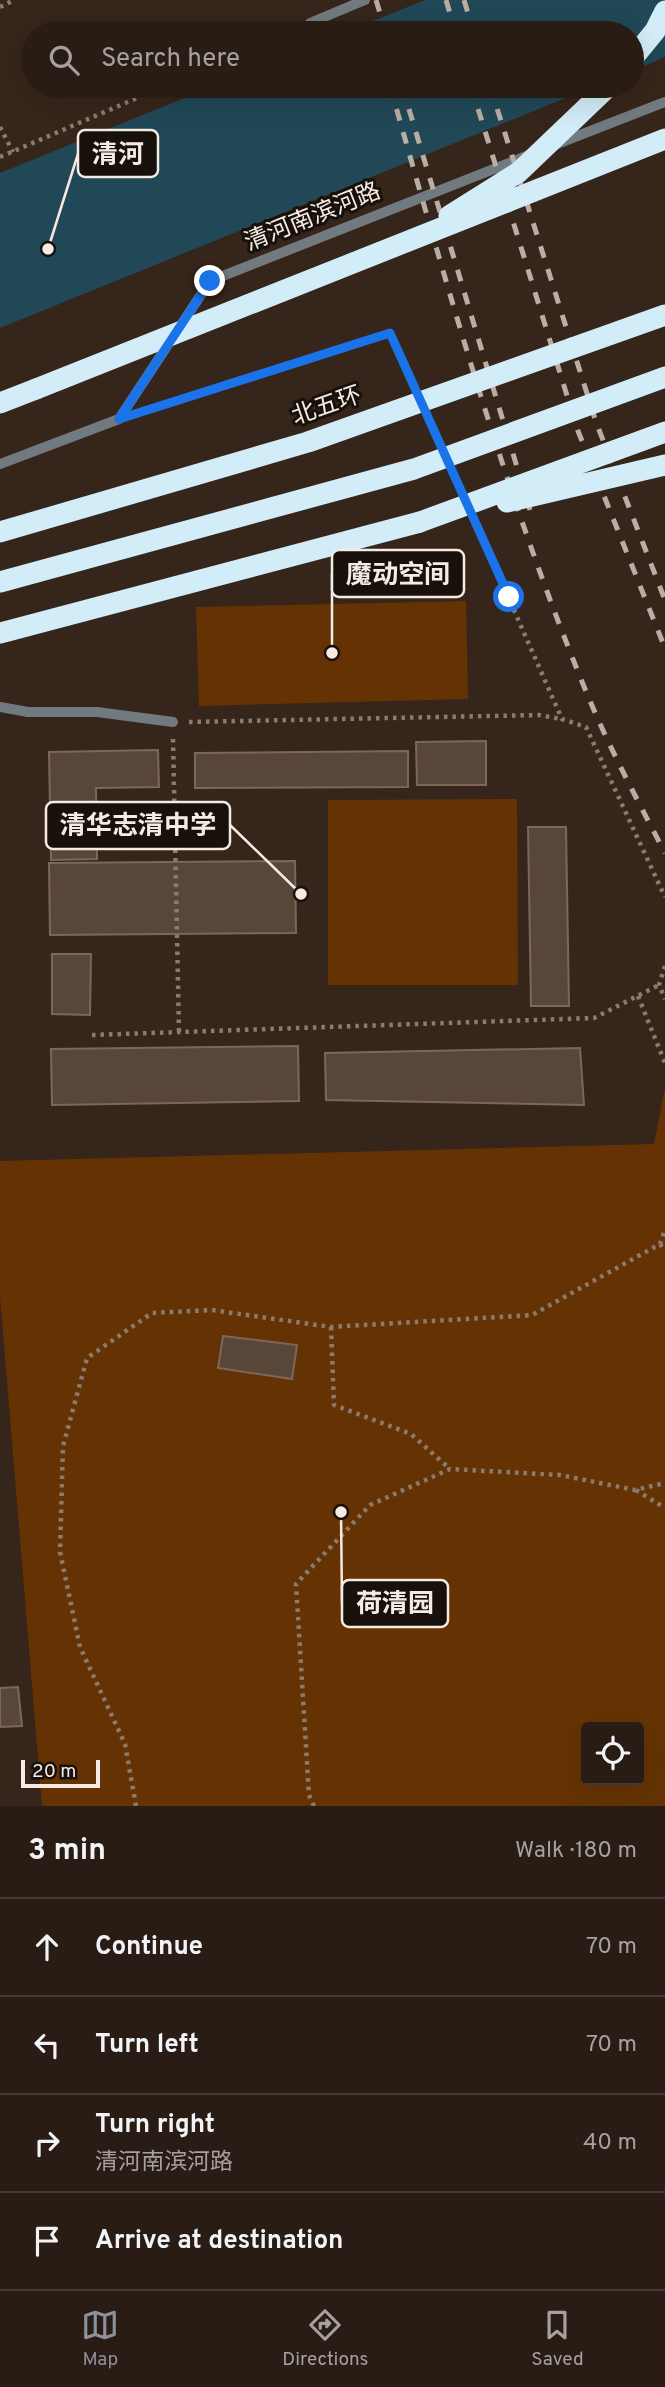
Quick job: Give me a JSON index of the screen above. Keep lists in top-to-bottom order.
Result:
{
  "streets": {
    "highway": ["北五环"],
    "lane": ["清河南滨河路"]
  },
  "places": [
    "清河",
    "魔动空间",
    "清华志清中学",
    "荷清园"
  ],
  "scale_bar": "20 m",
  "page": {
    "search": "Search here",
    "scale": "20 m",
    "heading": ["3 min", "Walk · 180 m"],
    "list": [
      ["Continue", "70 m"],
      ["Turn left", "70 m"],
      ["Turn right", "清河南滨河路", "40 m"],
      "Arrive at destination"
    ],
    "nav": ["Map", "Directions", "Saved"]
  }
}
